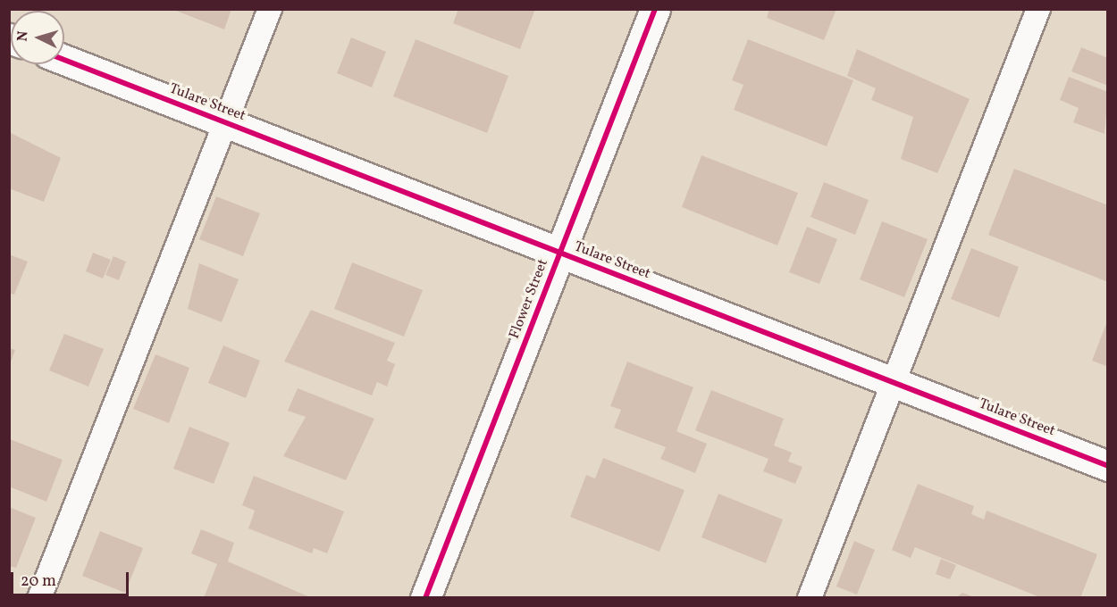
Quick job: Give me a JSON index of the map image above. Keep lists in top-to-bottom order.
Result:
{
  "streets": {
    "street": ["Tulare Street", "Flower Street"]
  },
  "crossings": [
    ["Tulare Street", "Flower Street"]
  ],
  "scale_bar": "20 m",
  "north": "left"
}
